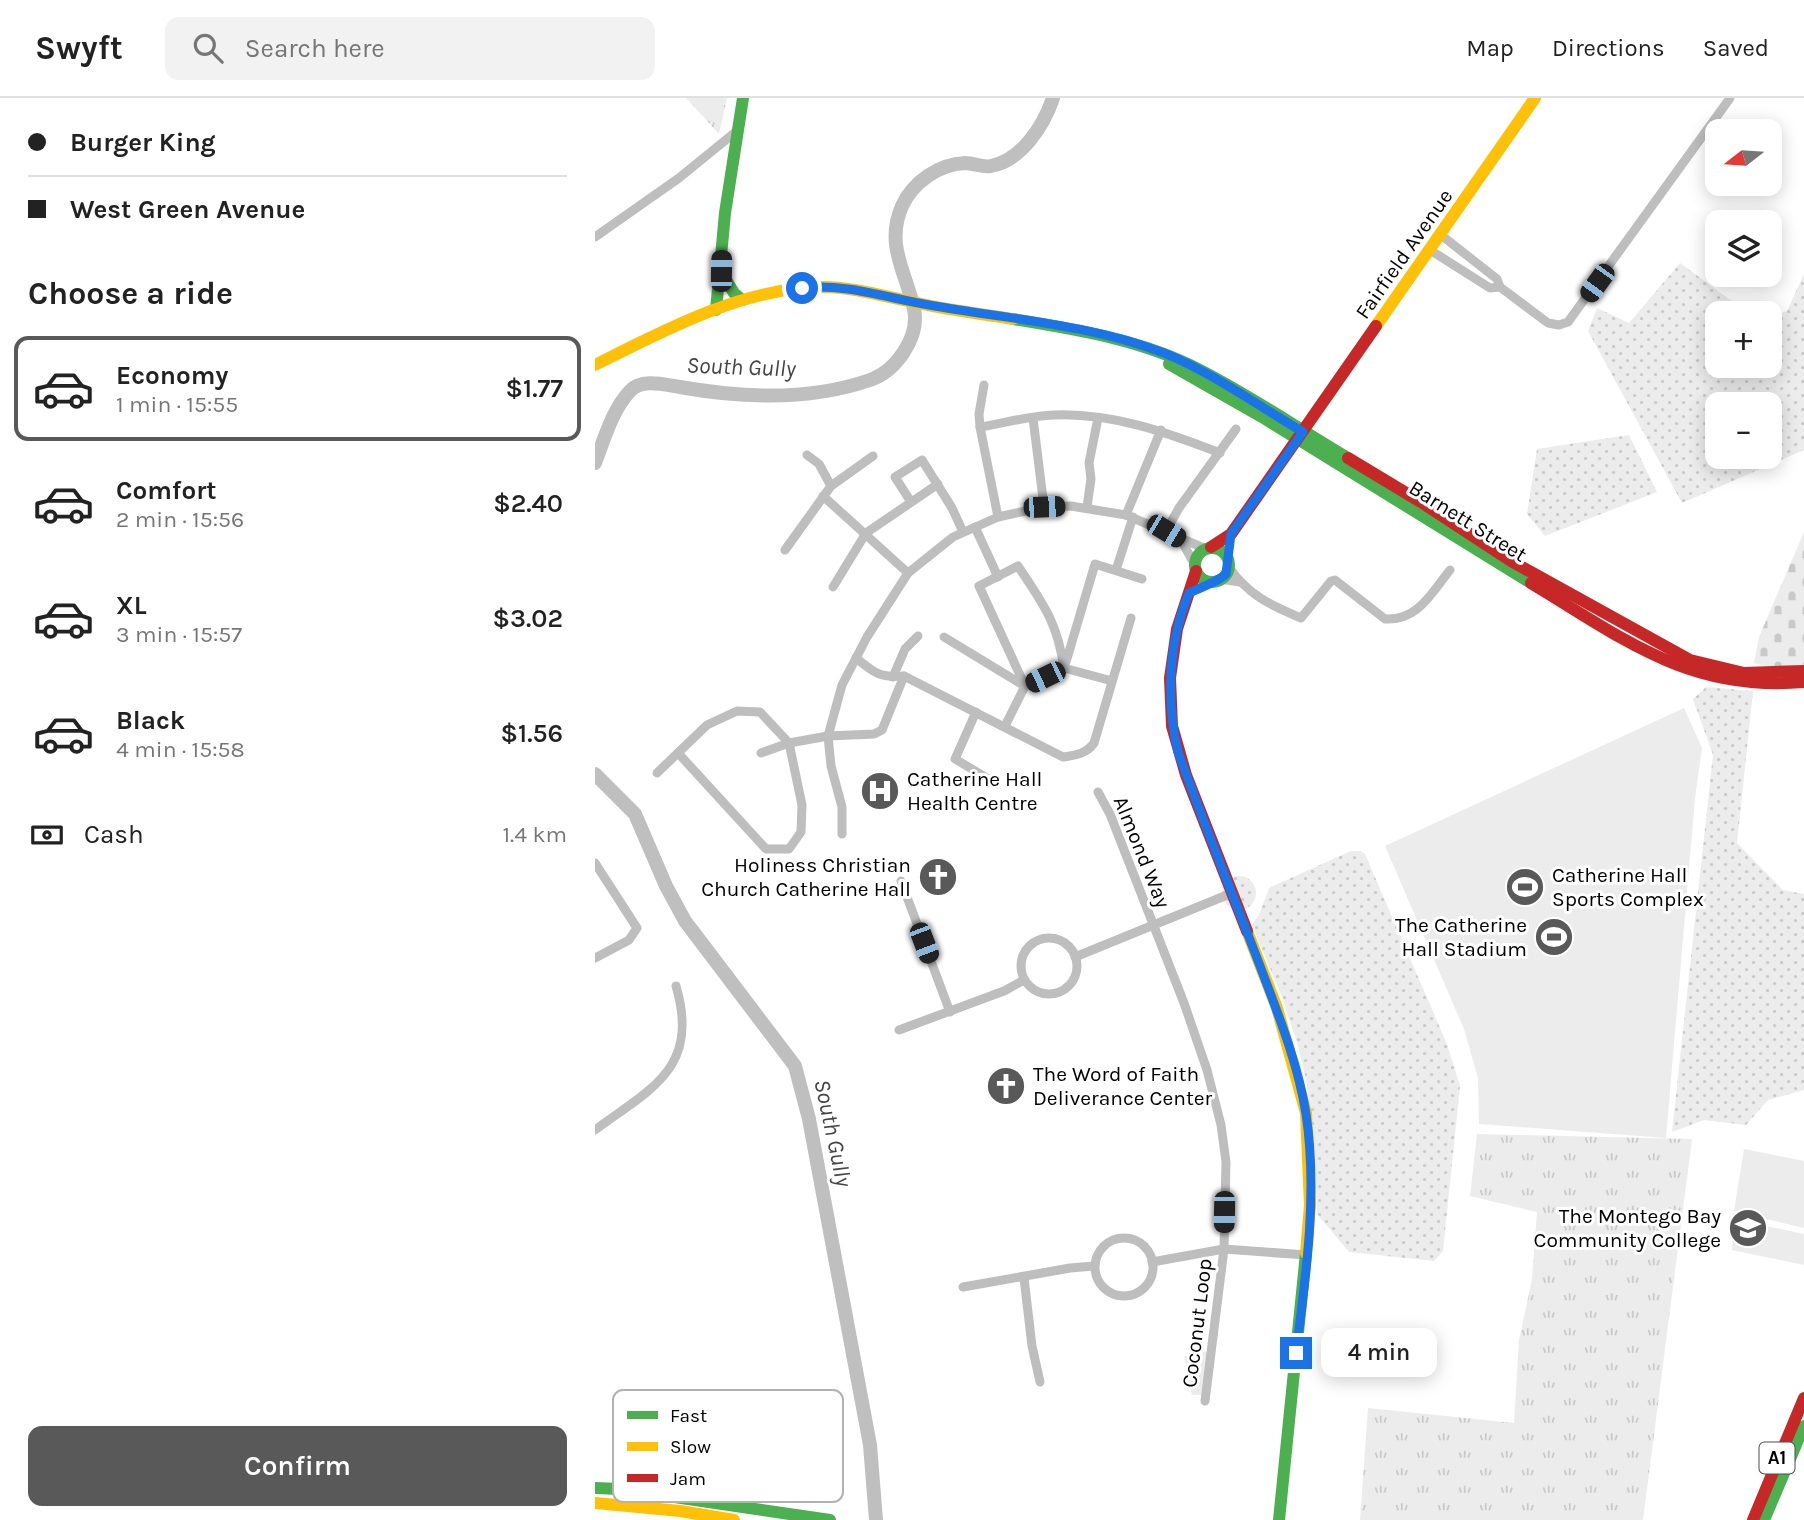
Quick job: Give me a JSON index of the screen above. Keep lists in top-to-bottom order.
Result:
{
  "streets": {
    "main road": ["Fairfield Avenue", "Barnett Street", "A1"],
    "street": ["Almond Way", "Coconut Loop"]
  },
  "crossings": [
    ["Fairfield Avenue", "Barnett Street"],
    ["Almond Way", "Coconut Loop"]
  ],
  "water": ["South Gully"],
  "places": {
    "hospital": ["Catherine Hall Health Centre"],
    "church": ["Holiness Christian Church Catherine Hall", "The Word of Faith Deliverance Center"],
    "sports": ["Catherine Hall Sports Complex", "The Catherine Hall Stadium"],
    "school or university": ["The Montego Bay Community College"]
  },
  "legend": ["Fast", "Slow", "Jam"],
  "north": "left",
  "page": {
    "header": "Swyft",
    "search": "Search here",
    "nav": ["Map", "Directions", "Saved"],
    "banner": ["Burger King", "West Green Avenue"],
    "map_buttons": ["+", "−"],
    "heading": "Choose a ride",
    "list": [
      {
        "name": "Economy",
        "note": "1 min · 15:55",
        "value": "$1.77"
      },
      {
        "name": "Comfort",
        "note": "2 min · 15:56",
        "value": "$2.40"
      },
      {
        "name": "XL",
        "note": "3 min · 15:57",
        "value": "$3.02"
      },
      {
        "name": "Black",
        "note": "4 min · 15:58",
        "value": "$1.56"
      }
    ],
    "pay": ["Cash", "1.4 km"],
    "bubble": "4 min",
    "buttons": "Confirm"
  }
}
